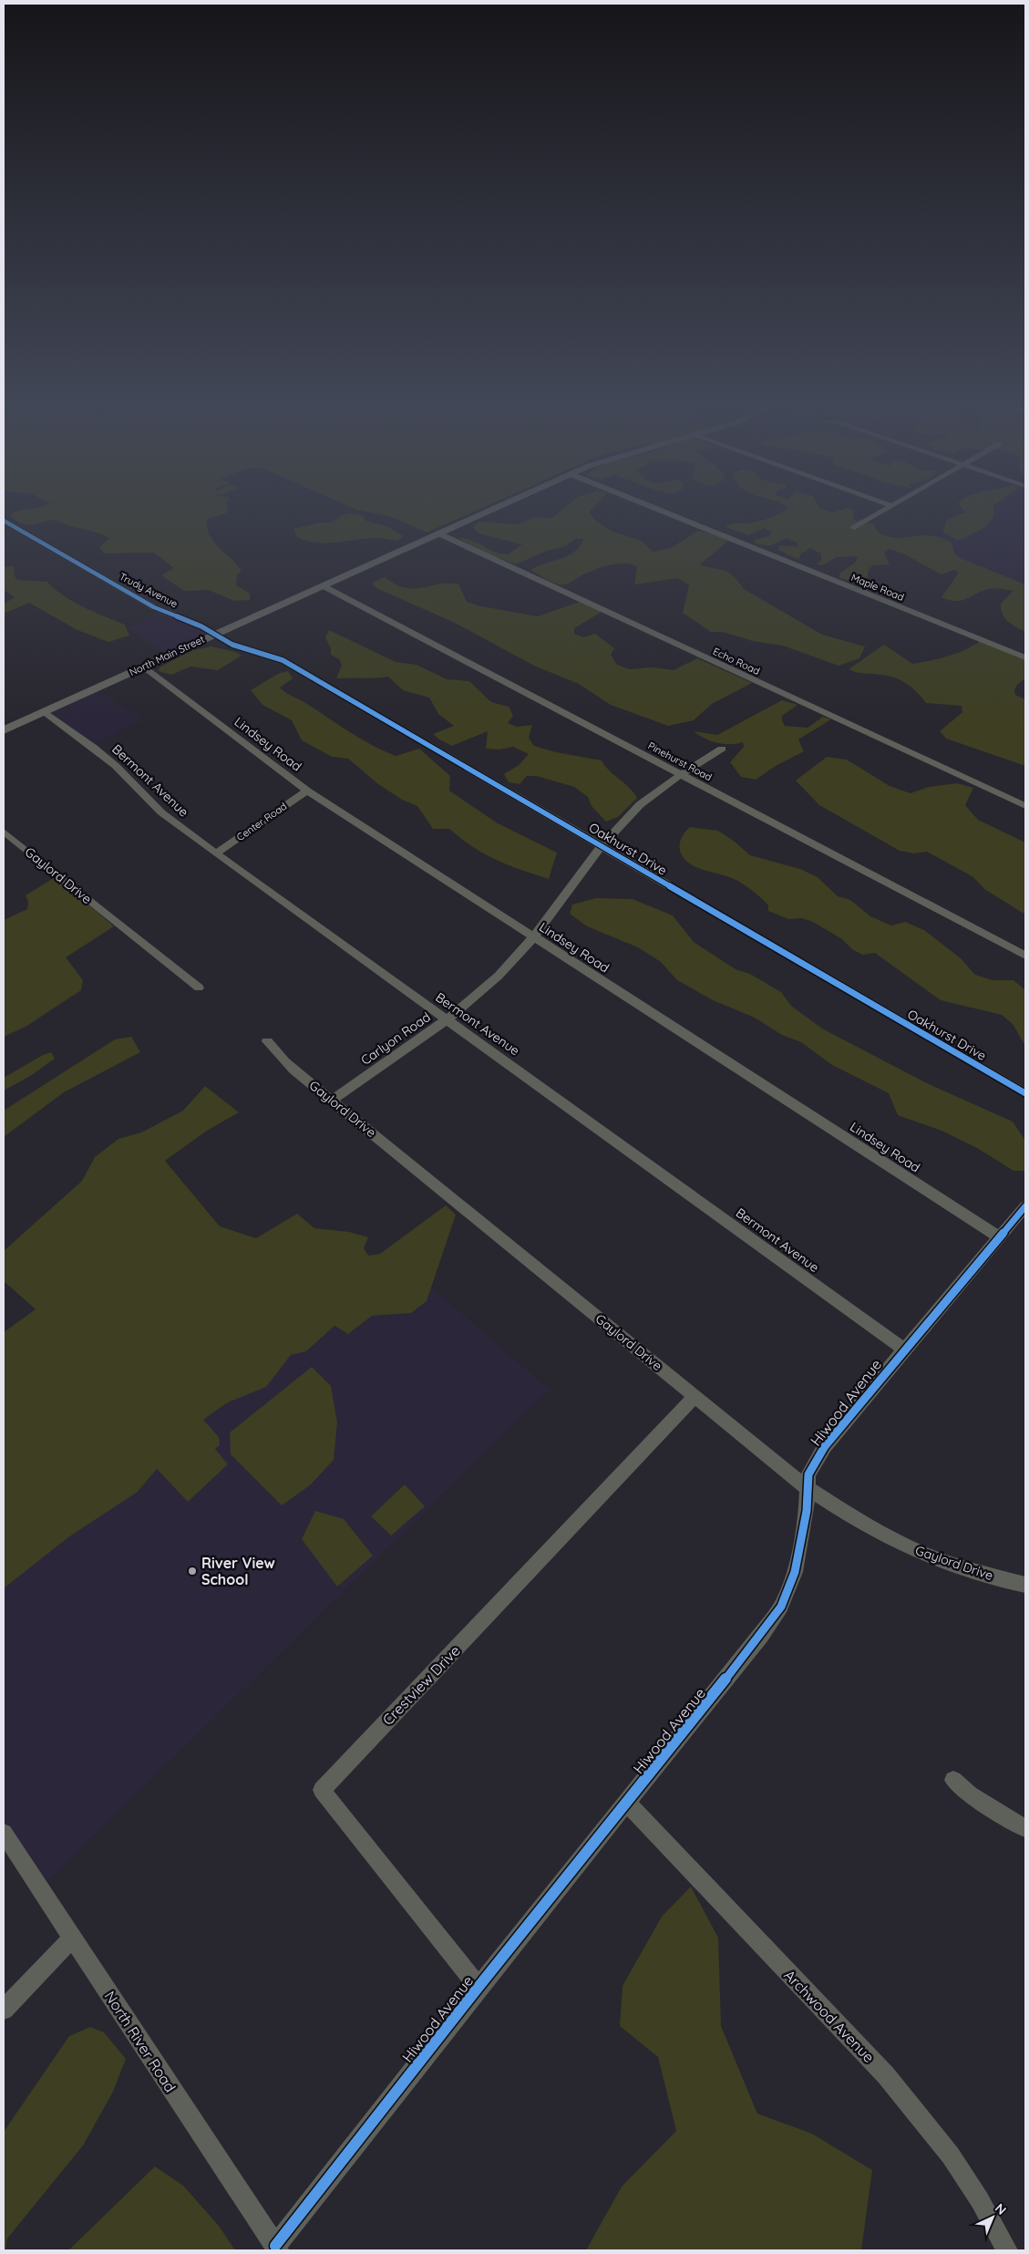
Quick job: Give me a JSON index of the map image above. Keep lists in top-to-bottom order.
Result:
{
  "streets": {
    "main road": ["North Main Street"],
    "street": [
      "Maple Road",
      "Trudy Avenue",
      "Echo Road",
      "Lindsey Road",
      "Pinehurst Road",
      "Bermont Avenue",
      "Center Road",
      "Oakhurst Drive",
      "Gaylord Drive",
      "Carlyon Road",
      "Hiwood Avenue",
      "Crestview Drive",
      "Archwood Avenue",
      "North River Road"
    ]
  },
  "crossings": [
    ["Trudy Avenue", "North Main Street"],
    ["Trudy Avenue", "Oakhurst Drive"],
    ["North Main Street", "Echo Road"],
    ["North Main Street", "Lindsey Road"],
    ["North Main Street", "Pinehurst Road"],
    ["North Main Street", "Bermont Avenue"],
    ["North Main Street", "Oakhurst Drive"],
    ["Lindsey Road", "Center Road"],
    ["Lindsey Road", "Carlyon Road"],
    ["Lindsey Road", "Hiwood Avenue"],
    ["Pinehurst Road", "Carlyon Road"],
    ["Bermont Avenue", "Center Road"],
    ["Bermont Avenue", "Carlyon Road"],
    ["Bermont Avenue", "Hiwood Avenue"],
    ["Oakhurst Drive", "Carlyon Road"],
    ["Gaylord Drive", "Carlyon Road"],
    ["Gaylord Drive", "Hiwood Avenue"],
    ["Gaylord Drive", "Crestview Drive"],
    ["Hiwood Avenue", "Crestview Drive"],
    ["Hiwood Avenue", "Archwood Avenue"],
    ["Hiwood Avenue", "North River Road"]
  ],
  "places": ["River View School"],
  "north": "top right"
}
